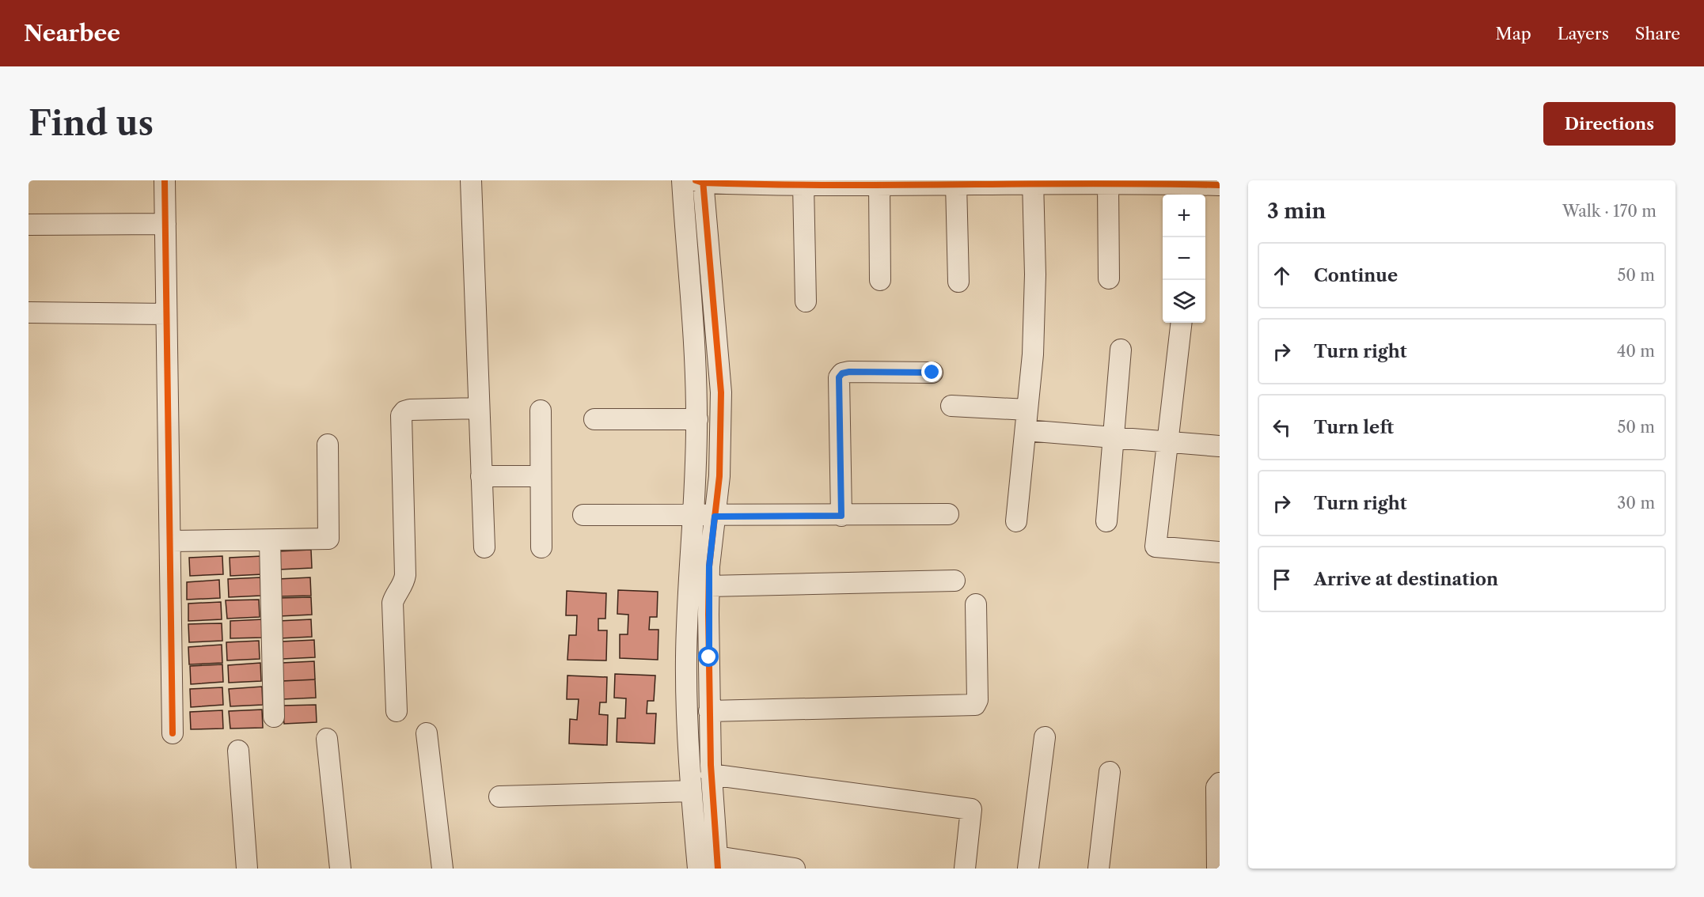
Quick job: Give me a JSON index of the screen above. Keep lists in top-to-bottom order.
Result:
{
  "page": {
    "header": "Nearbee",
    "nav": ["Map", "Layers", "Share"],
    "buttons": "Directions",
    "title": "Find us",
    "heading": ["3 min", "Walk · 170 m"],
    "map_buttons": ["+", "−"],
    "list": [
      ["Continue", "50 m"],
      ["Turn right", "40 m"],
      ["Turn left", "50 m"],
      ["Turn right", "30 m"],
      "Arrive at destination"
    ]
  }
}
